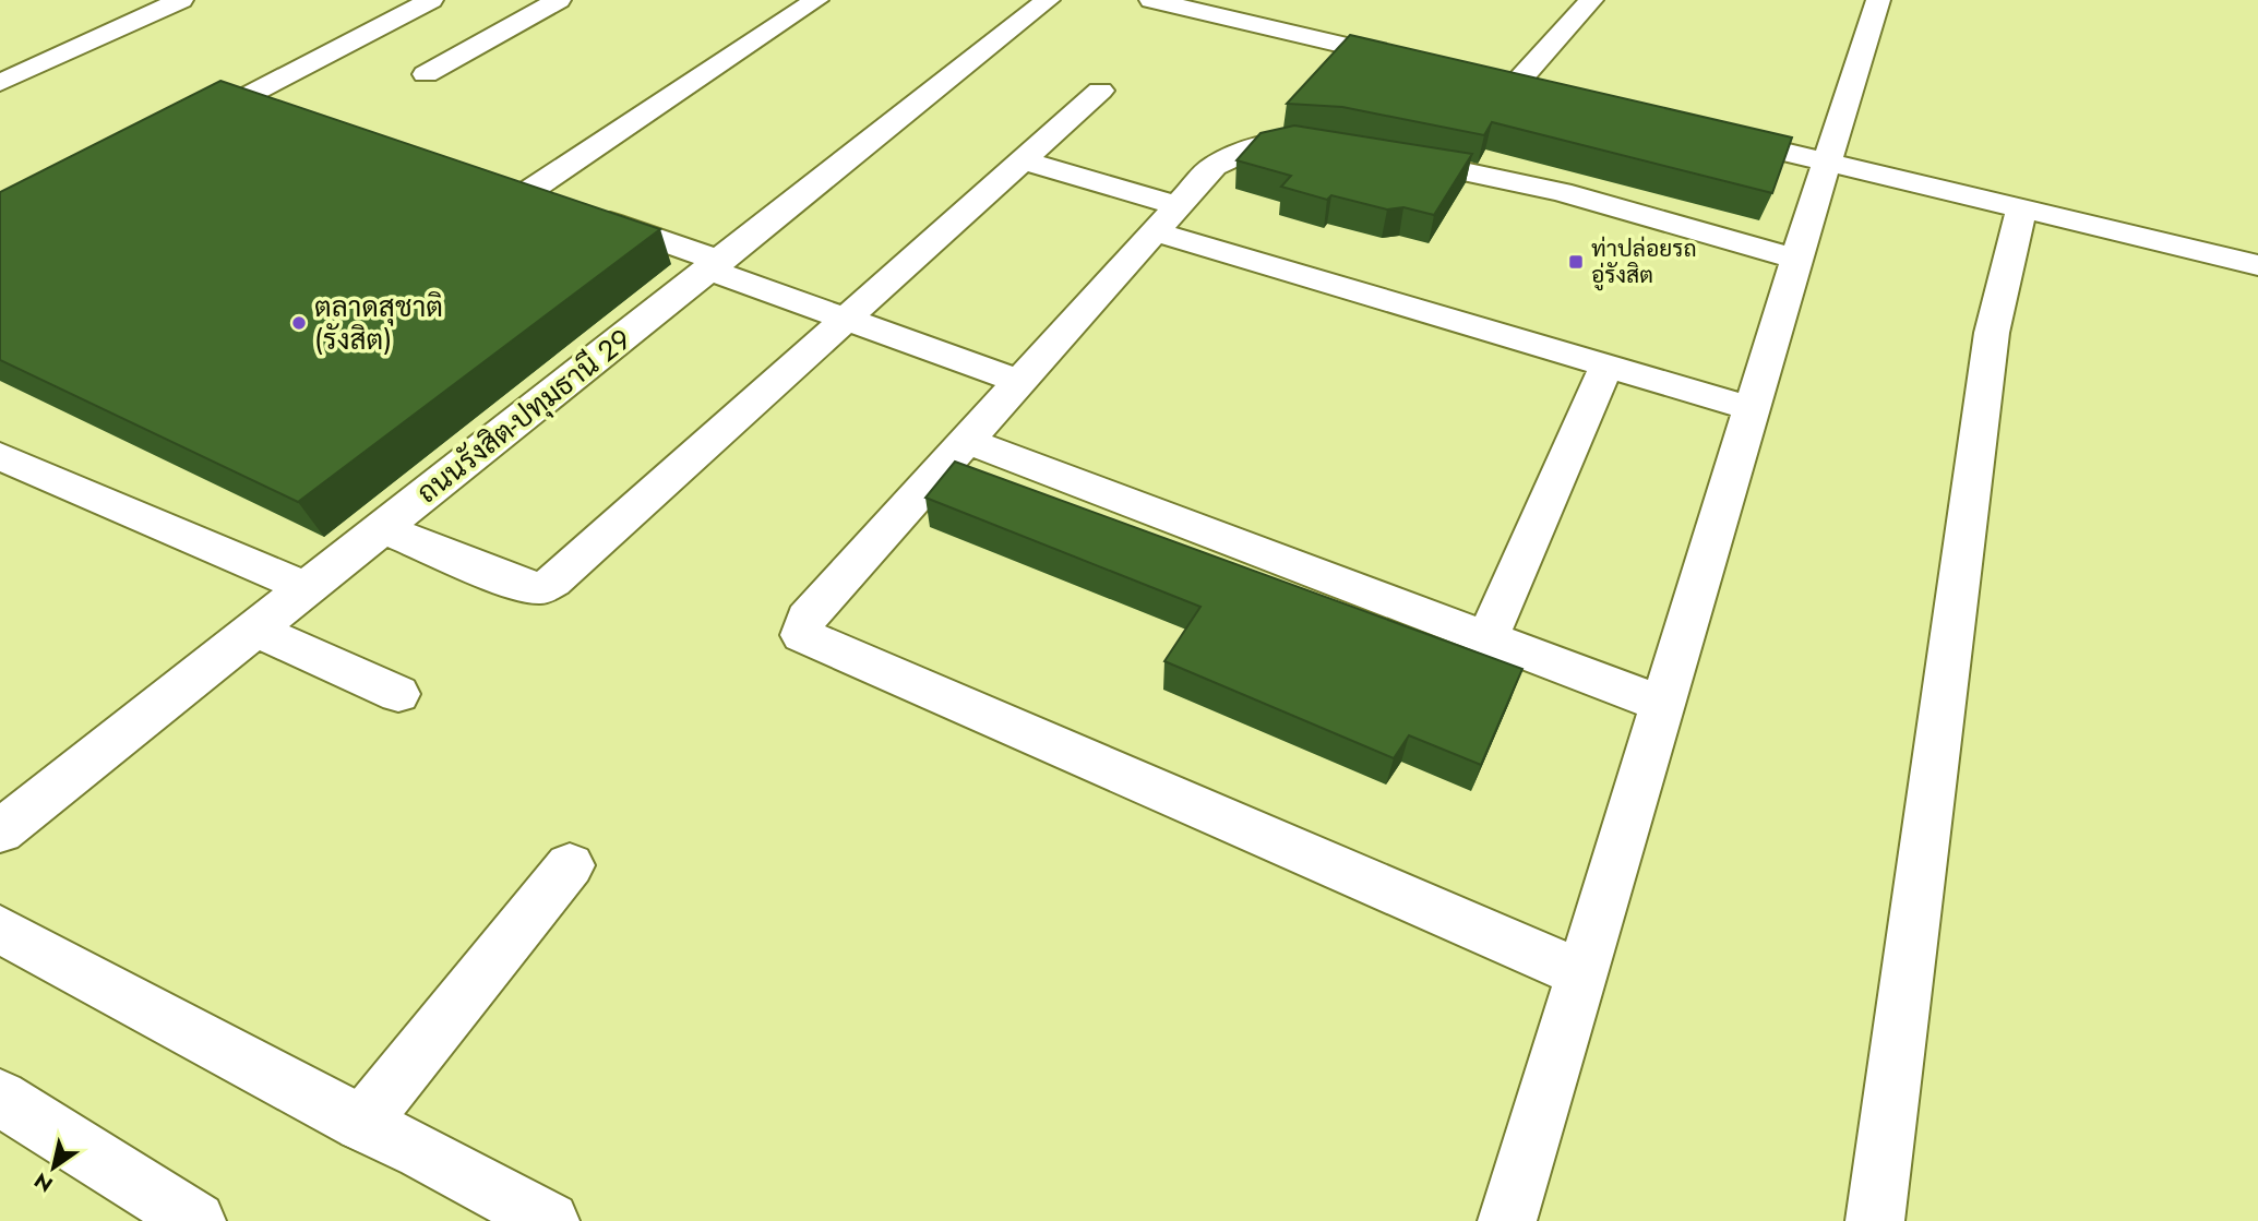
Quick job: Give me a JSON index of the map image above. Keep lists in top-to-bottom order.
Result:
{
  "streets": {
    "street": ["ถนนรังสิต-ปทุมธานี 29"]
  },
  "places": {
    "transit": ["ท่าปล่อยรถ อู่รังสิต"],
    "other": ["ตลาดสุชาติ (รังสิต)"]
  },
  "north": "bottom left"
}
